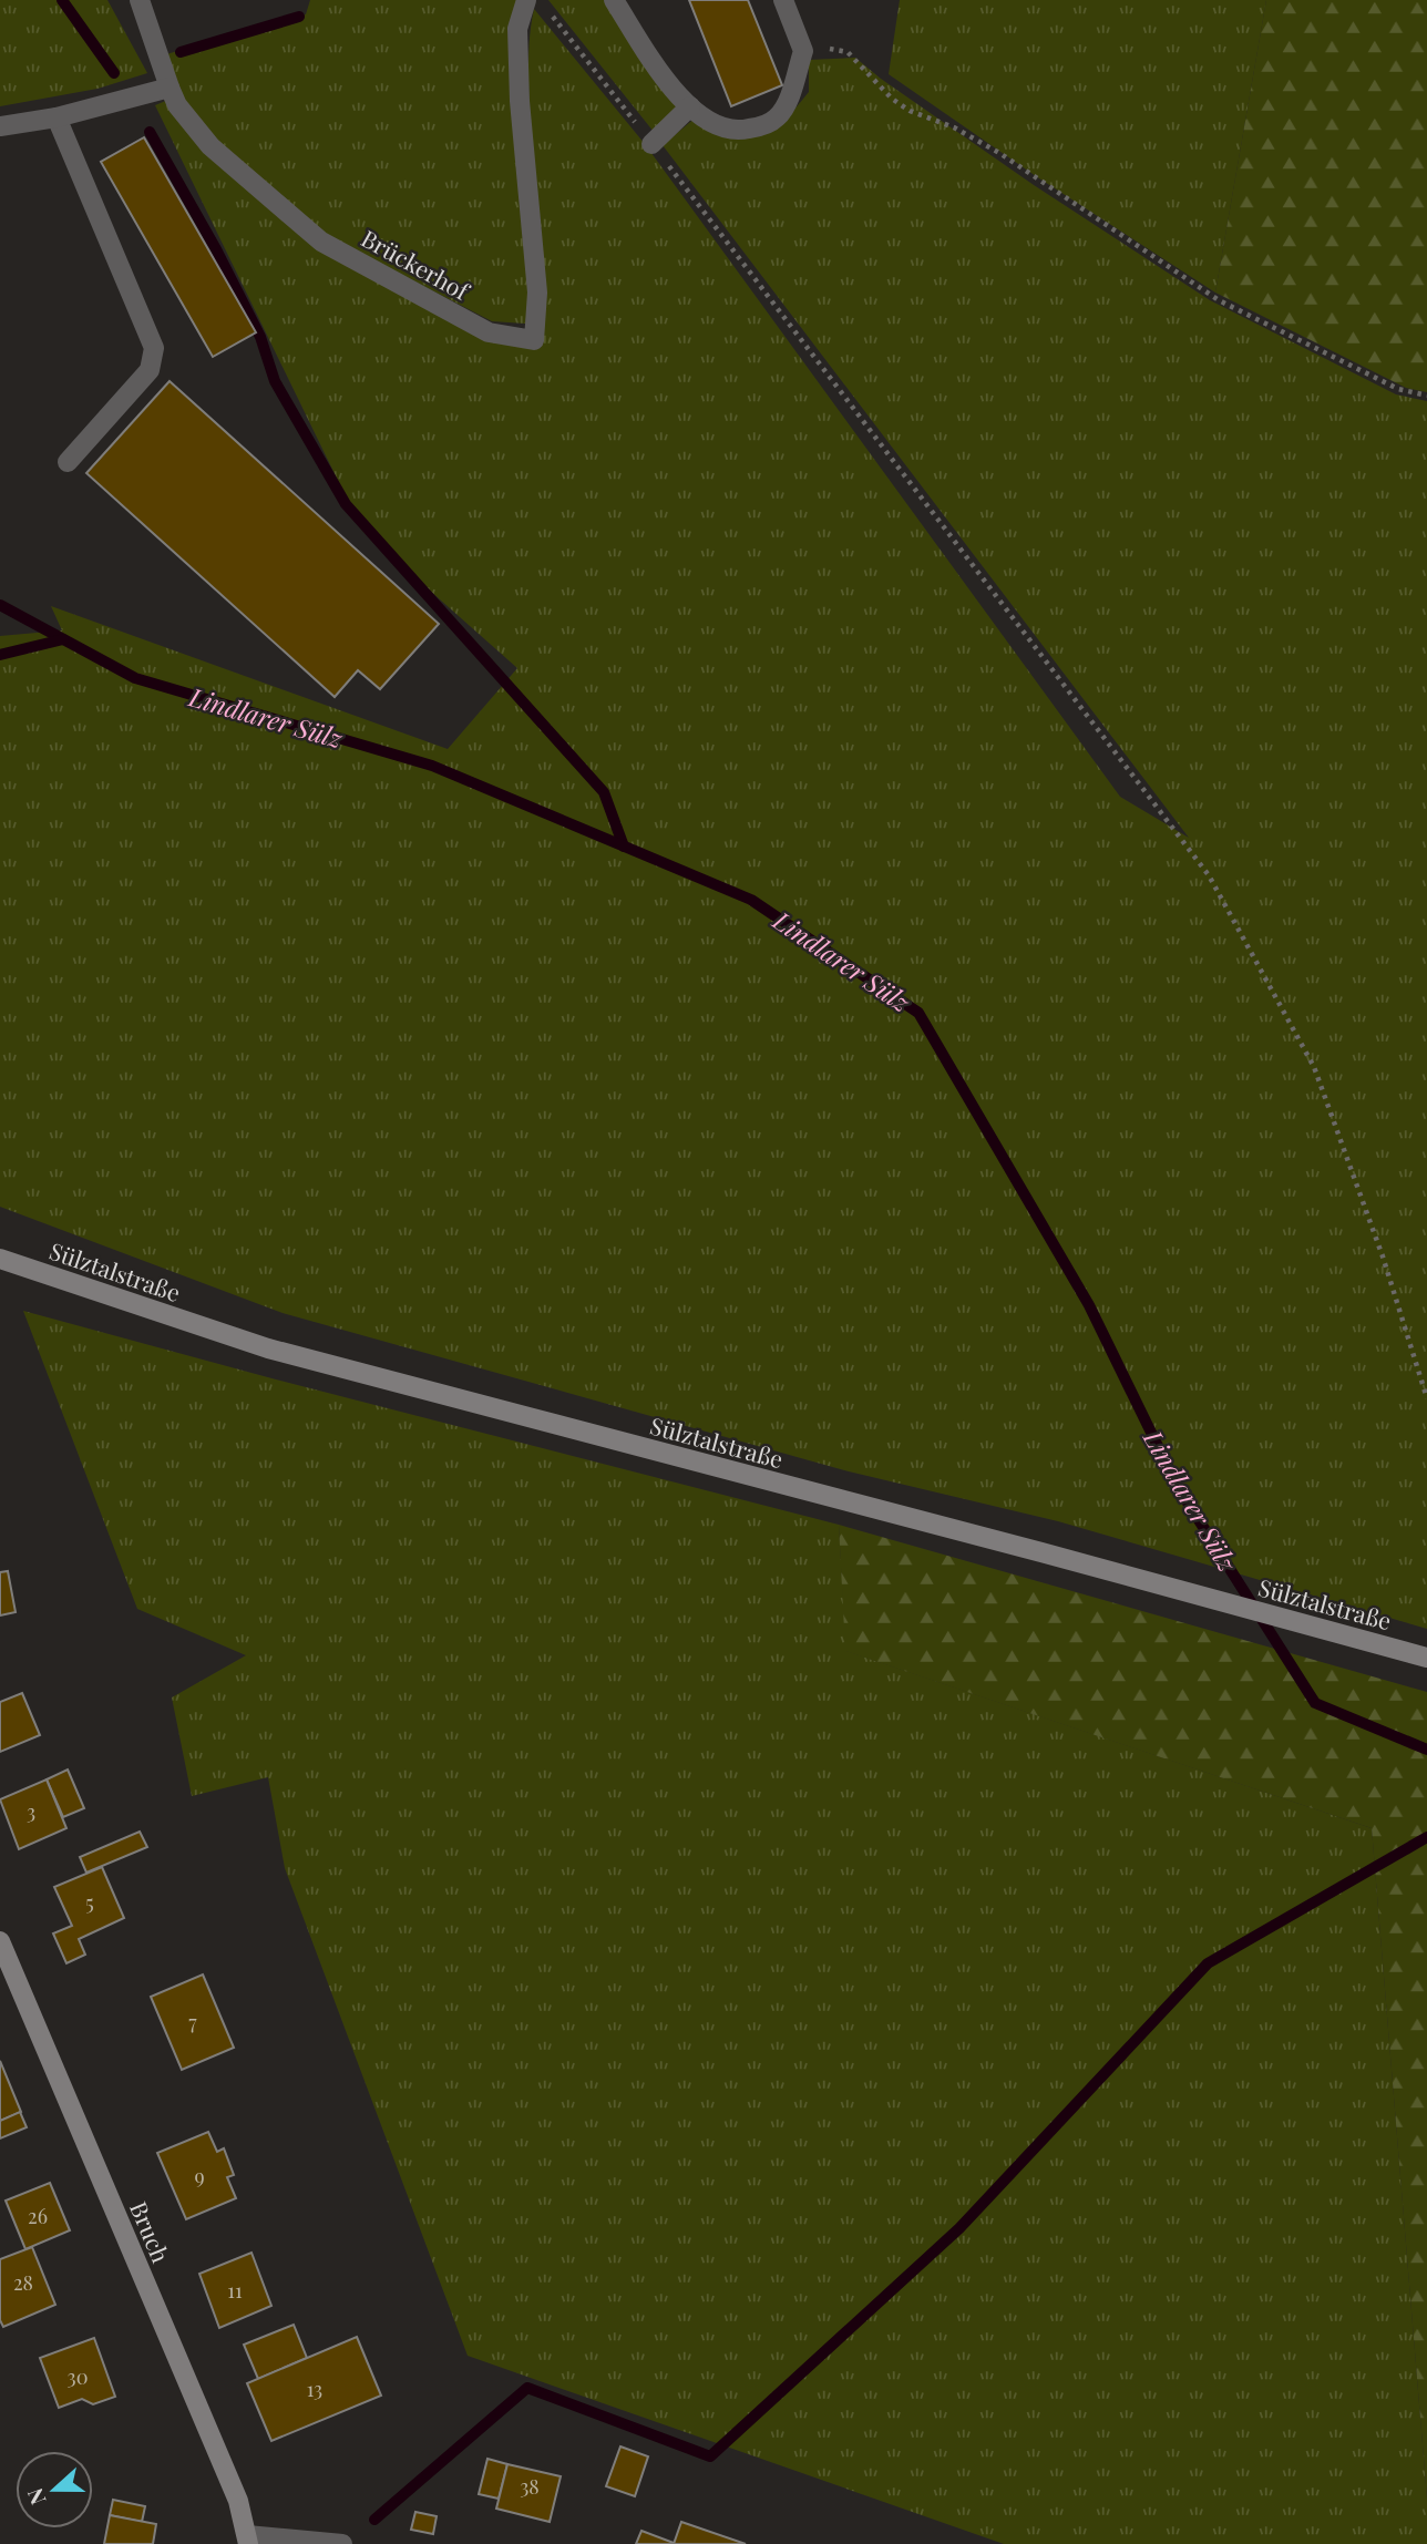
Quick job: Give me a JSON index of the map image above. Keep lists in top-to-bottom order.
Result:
{
  "streets": {
    "main road": ["Sülztalstraße", "Bruch"],
    "street": ["Brückerhof"]
  },
  "water": ["Lindlarer Sülz"],
  "house_numbers": [
    "3",
    "5",
    "7",
    "9",
    "26",
    "28",
    "11",
    "30",
    "13",
    "38"
  ],
  "north": "left"
}
